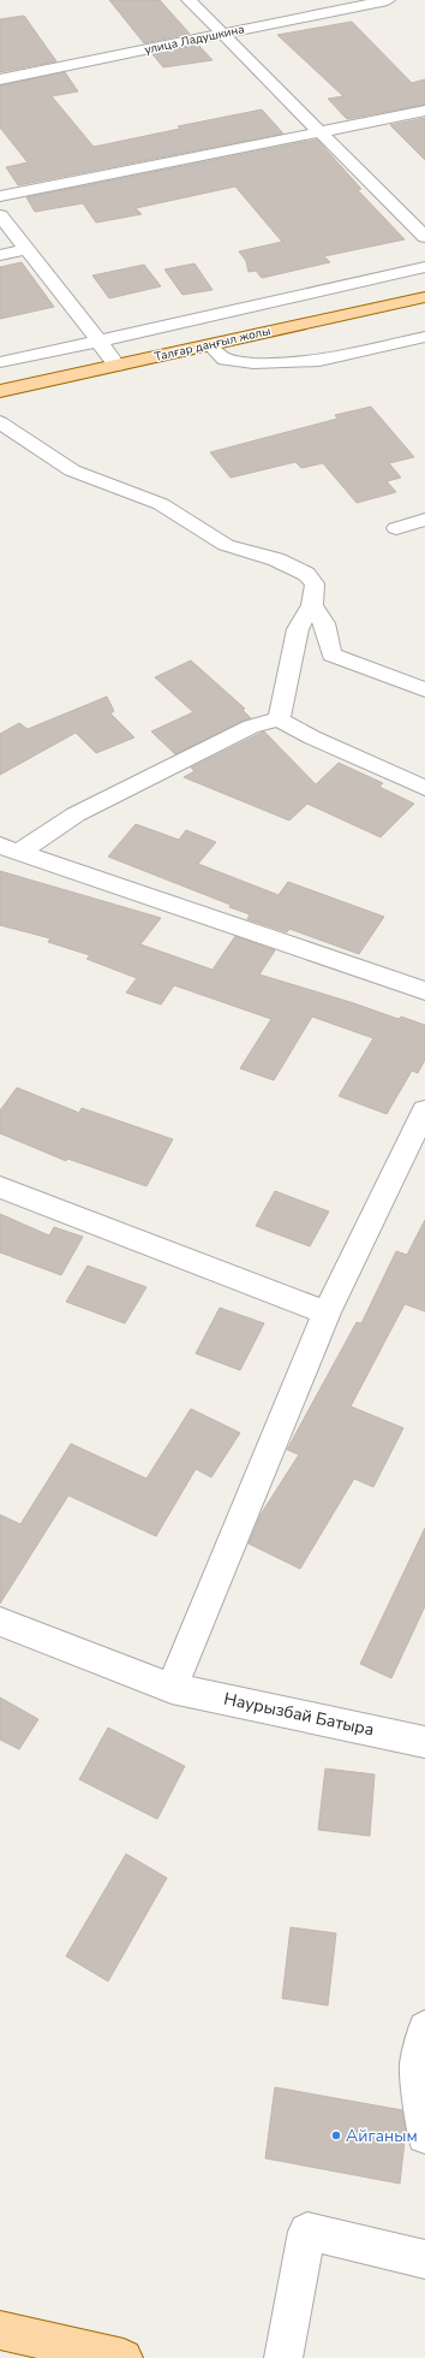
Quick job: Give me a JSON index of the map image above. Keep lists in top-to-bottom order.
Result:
{
  "streets": {
    "main road": ["Талғар даңғыл жолы"],
    "street": ["улица Ладушкина", "Наурызбай Батыра"]
  },
  "places": ["Айганым"]
}
